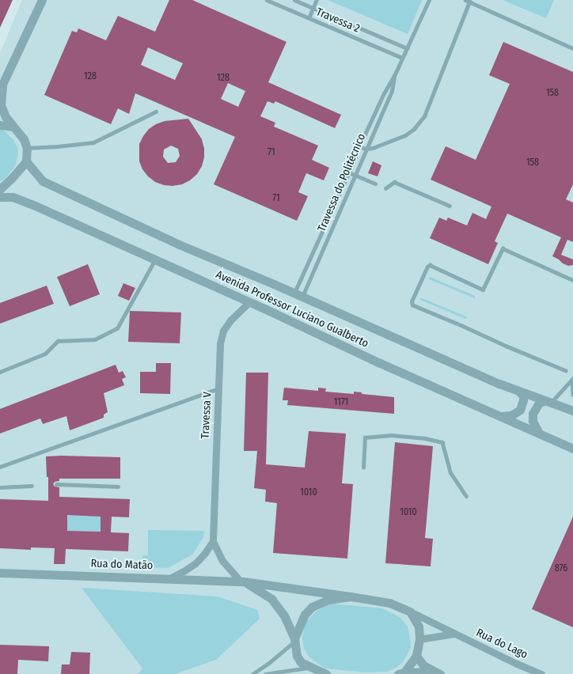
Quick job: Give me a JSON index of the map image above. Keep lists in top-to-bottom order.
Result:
{
  "streets": {
    "street": [
      "Avenida Professor Luciano Gualberto",
      "Travessa V",
      "Rua do Matão",
      "Rua do Lago"
    ],
    "lane": ["Travessa 2", "Travessa do Politécnico"]
  },
  "crossings": [
    ["Travessa 2", "Travessa do Politécnico"],
    ["Travessa do Politécnico", "Avenida Professor Luciano Gualberto"],
    ["Avenida Professor Luciano Gualberto", "Travessa V"],
    ["Travessa V", "Rua do Matão"],
    ["Rua do Matão", "Rua do Lago"]
  ],
  "house_numbers": [
    "128",
    "128",
    "158",
    "71",
    "158",
    "71",
    "1171",
    "1010",
    "1010",
    "876"
  ]
}
